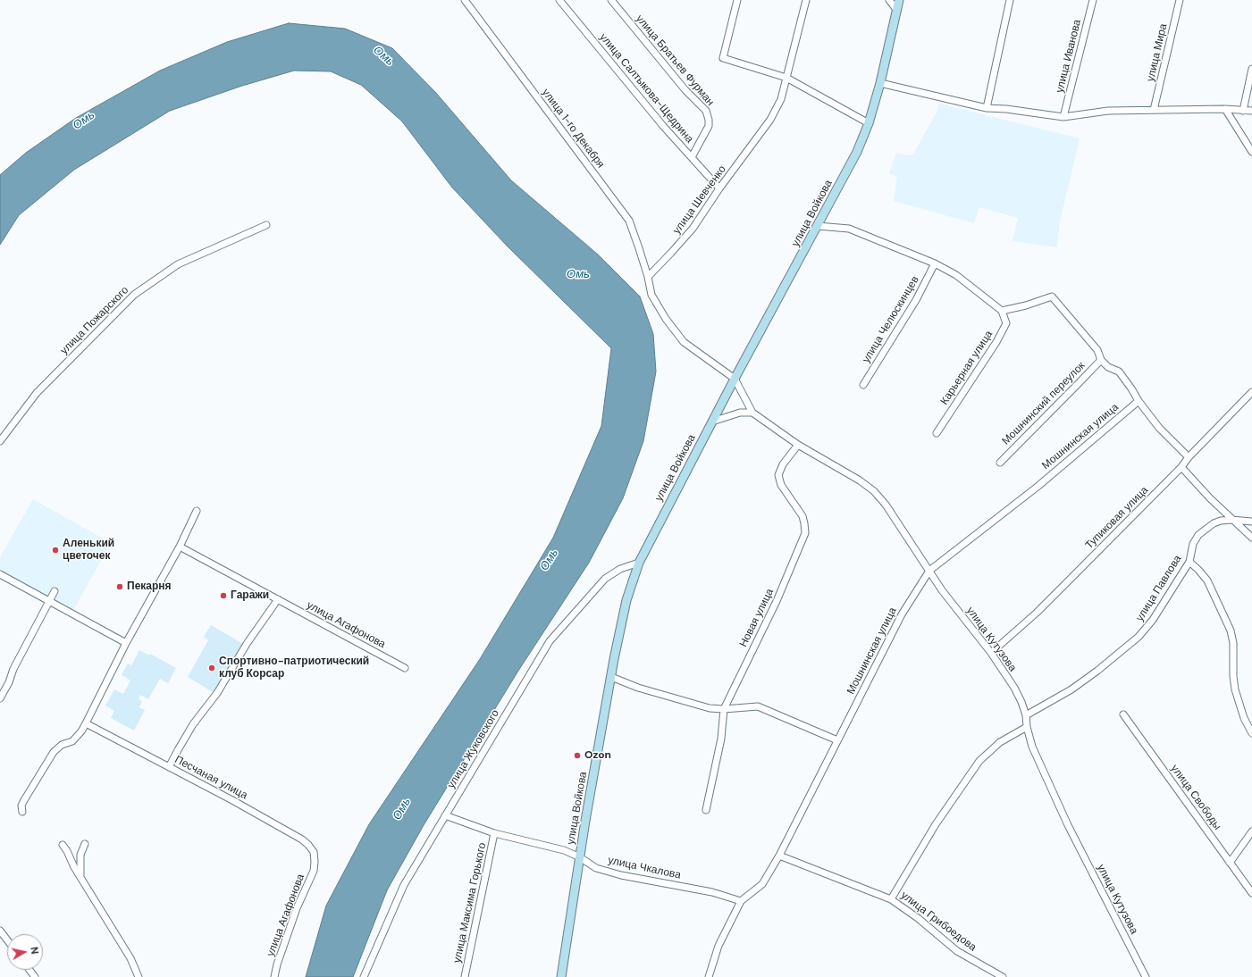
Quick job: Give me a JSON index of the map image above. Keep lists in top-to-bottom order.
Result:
{
  "streets": {
    "main road": ["улица Войкова"],
    "street": [
      "улица Мира",
      "улица Иванова",
      "улица Братьев Фурман",
      "улица Салтыкова-Щедрина",
      "улица 1-го Декабря",
      "улица Шевченко",
      "улица Челюскинцев",
      "улица Пожарского",
      "Карьерная улица",
      "Мошнинский переулок",
      "Мошнинская улица",
      "Тупиковая улица",
      "улица Павлова",
      "Новая улица",
      "улица Агафонова",
      "улица Кутузова",
      "улица Жуковского",
      "Песчаная улица",
      "улица Свободы",
      "улица Чкалова",
      "улица Максима Горького",
      "улица Грибоедова"
    ]
  },
  "crossings": [
    ["улица Братьев Фурман", "улица Салтыкова-Щедрина"],
    ["улица Салтыкова-Щедрина", "улица Шевченко"],
    ["улица 1-го Декабря", "улица Шевченко"],
    ["улица Войкова", "улица Кутузова"],
    ["улица Войкова", "улица Жуковского"],
    ["улица Войкова", "улица Чкалова"],
    ["Мошнинская улица", "улица Кутузова"],
    ["Мошнинская улица", "улица Чкалова"],
    ["Мошнинская улица", "улица Грибоедова"],
    ["Тупиковая улица", "улица Кутузова"],
    ["улица Павлова", "улица Кутузова"],
    ["Новая улица", "улица Кутузова"],
    ["улица Агафонова", "Песчаная улица"],
    ["улица Жуковского", "улица Чкалова"],
    ["улица Чкалова", "улица Максима Горького"]
  ],
  "water": ["Омь"],
  "places": [
    "Аленький цветочек",
    "Пекарня",
    "Гаражи",
    "Спортивно-патриотический клуб Корсар",
    "Ozon"
  ],
  "north": "right"
}
